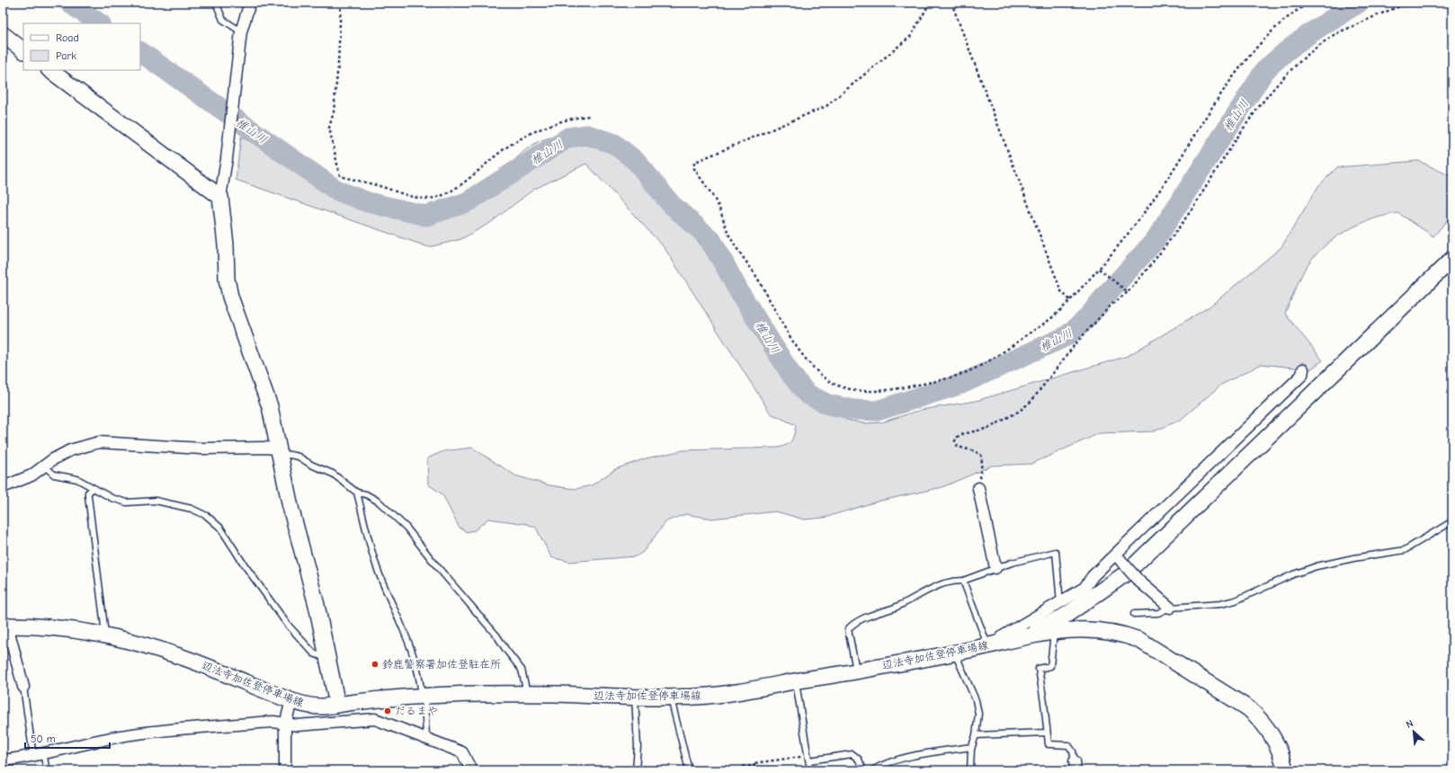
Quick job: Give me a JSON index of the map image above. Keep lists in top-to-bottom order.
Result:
{
  "streets": {
    "main road": ["辺法寺加佐登停車場線"]
  },
  "water": ["椎山川"],
  "places": ["鈴鹿警察署加佐登駐在所", "だるまや"],
  "legend": ["Road", "Park"],
  "scale_bar": "50 m",
  "north": "top left"
}
